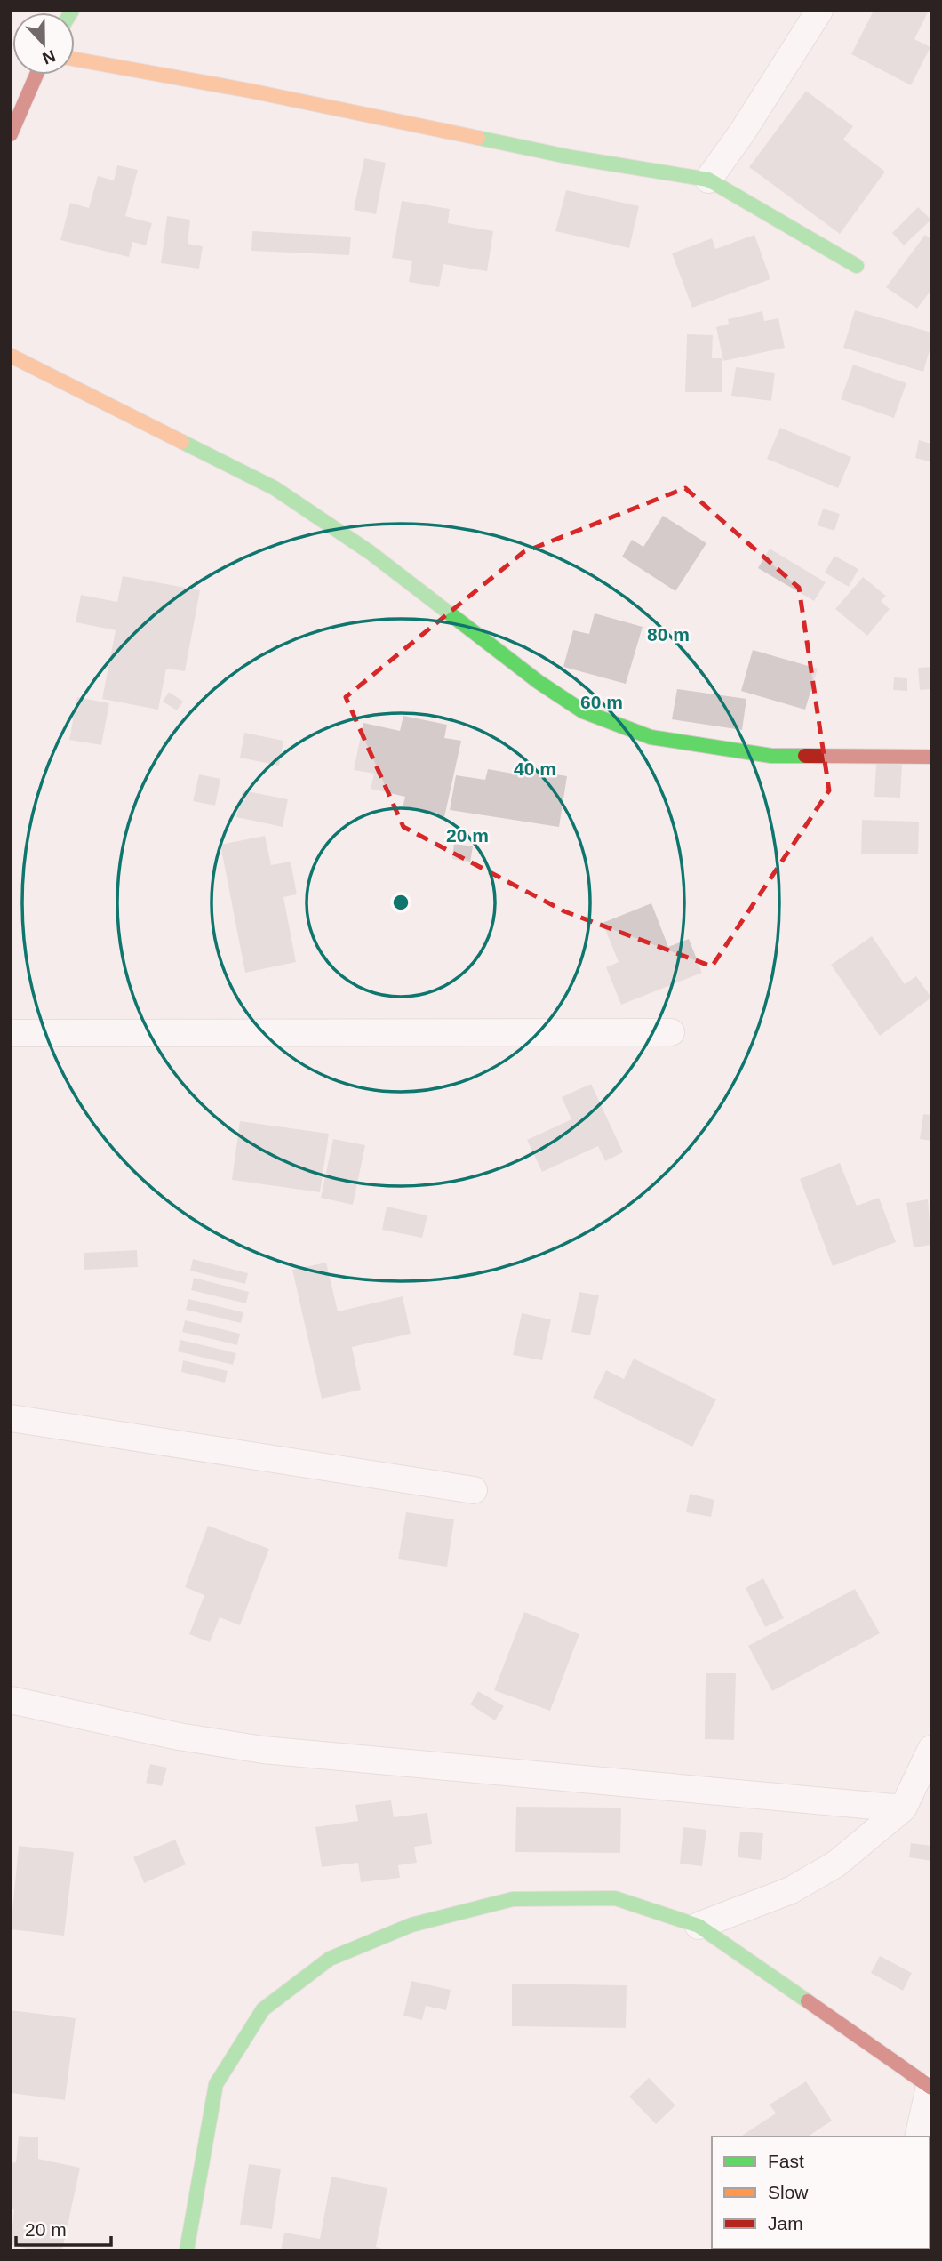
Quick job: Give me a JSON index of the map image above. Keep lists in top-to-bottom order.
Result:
{
  "legend": ["Fast", "Slow", "Jam"],
  "scale_bar": "20 m",
  "north": "bottom",
  "rings": [
    "80 m",
    "60 m",
    "40 m",
    "20 m"
  ]
}
